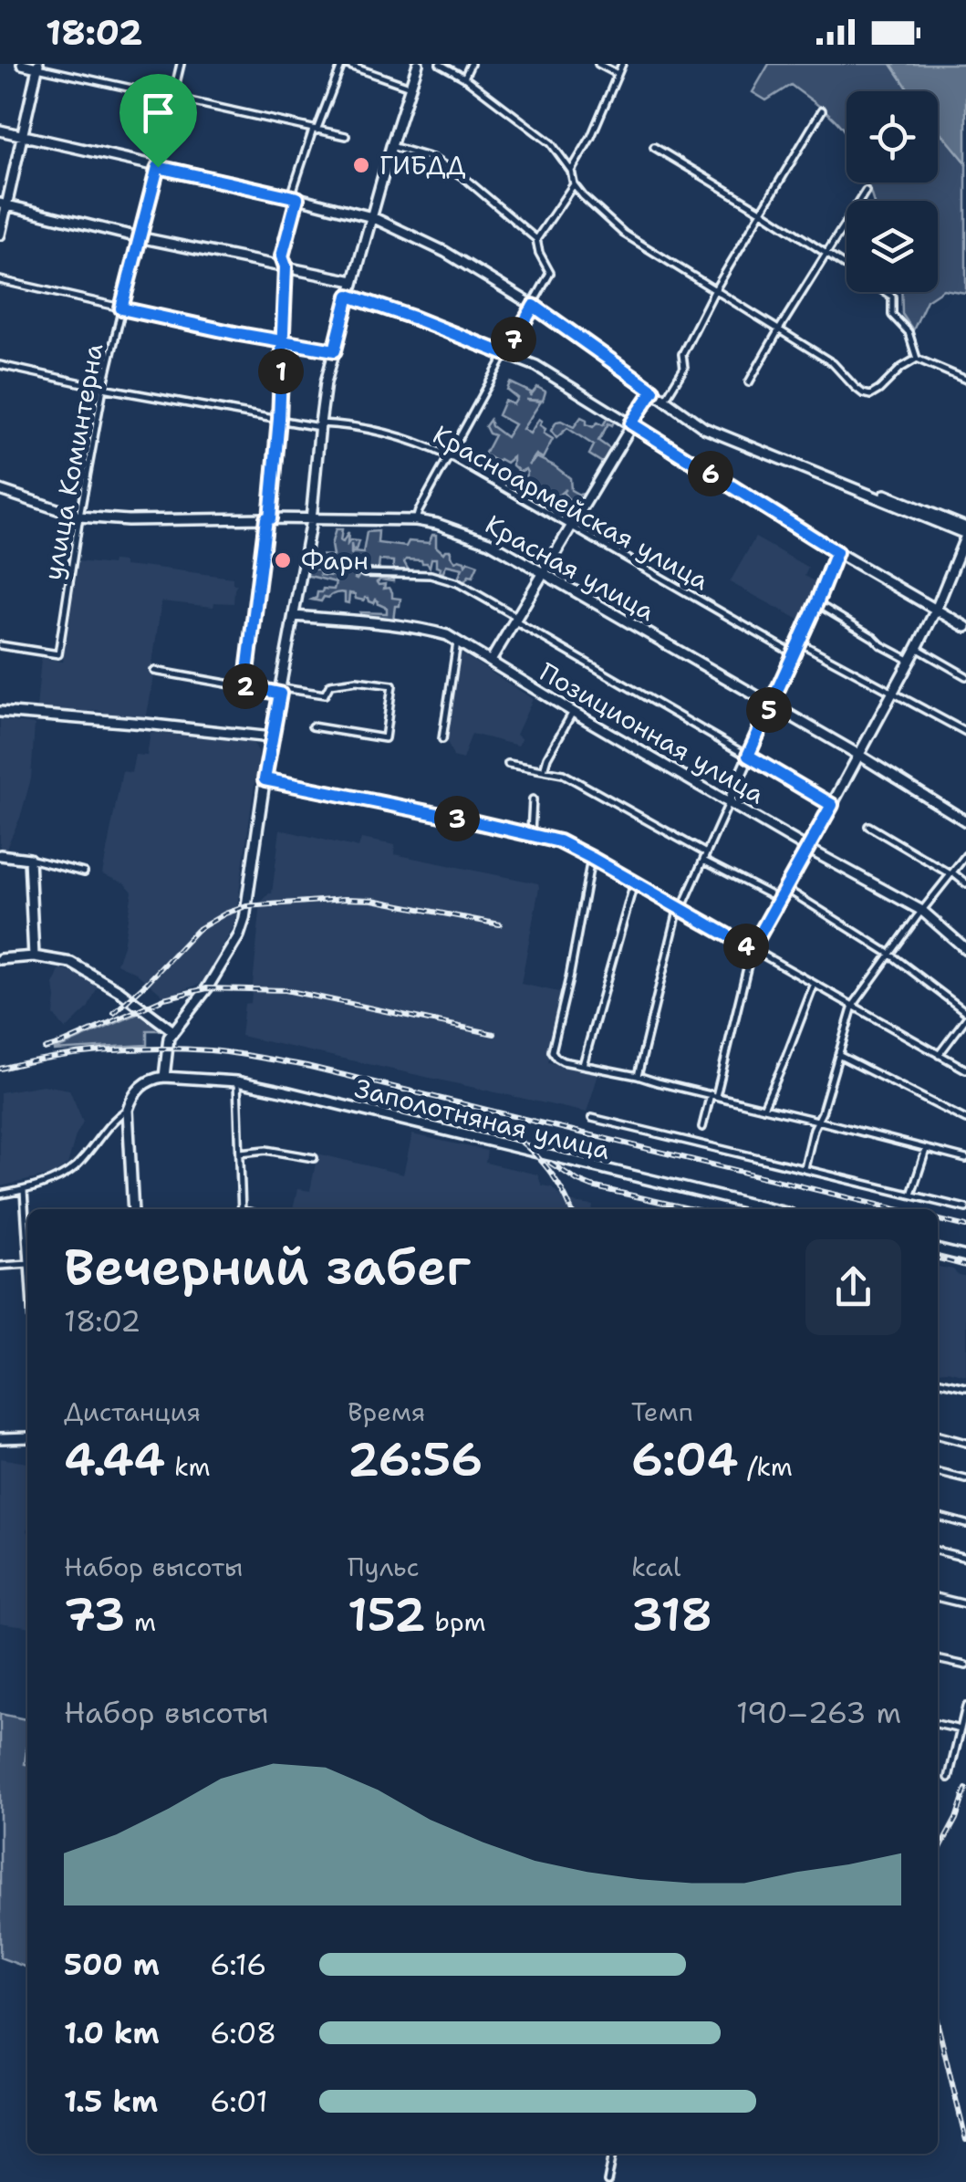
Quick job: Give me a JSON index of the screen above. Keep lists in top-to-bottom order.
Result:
{
  "streets": {
    "street": [
      "улица Коминтерна",
      "Красноармейская улица",
      "Красная улица",
      "Позиционная улица",
      "Заполотняная улица"
    ]
  },
  "crossings": [
    ["улица Коминтерна", "Красноармейская улица"],
    ["улица Коминтерна", "Красная улица"]
  ],
  "places": ["ГИБДД", "Фарн"],
  "page": {
    "status": "18:02",
    "pins": [
      "7",
      "1",
      "6",
      "2",
      "5",
      "3",
      "4"
    ],
    "heading": ["Вечерний забег", "18:02"],
    "stats": [
      ["Дистанция", "4.44 km"],
      ["Время", "26:56"],
      ["Темп", "6:04 /km"],
      ["Набор высоты", "73 m"],
      ["Пульс", "152 bpm"],
      ["kcal", "318"]
    ],
    "chart": ["Набор высоты", "190–263 m"],
    "list": [
      {
        "name": "500 m",
        "note": "6:16"
      },
      {
        "name": "1.0 km",
        "note": "6:08"
      },
      {
        "name": "1.5 km",
        "note": "6:01"
      }
    ]
  }
}
